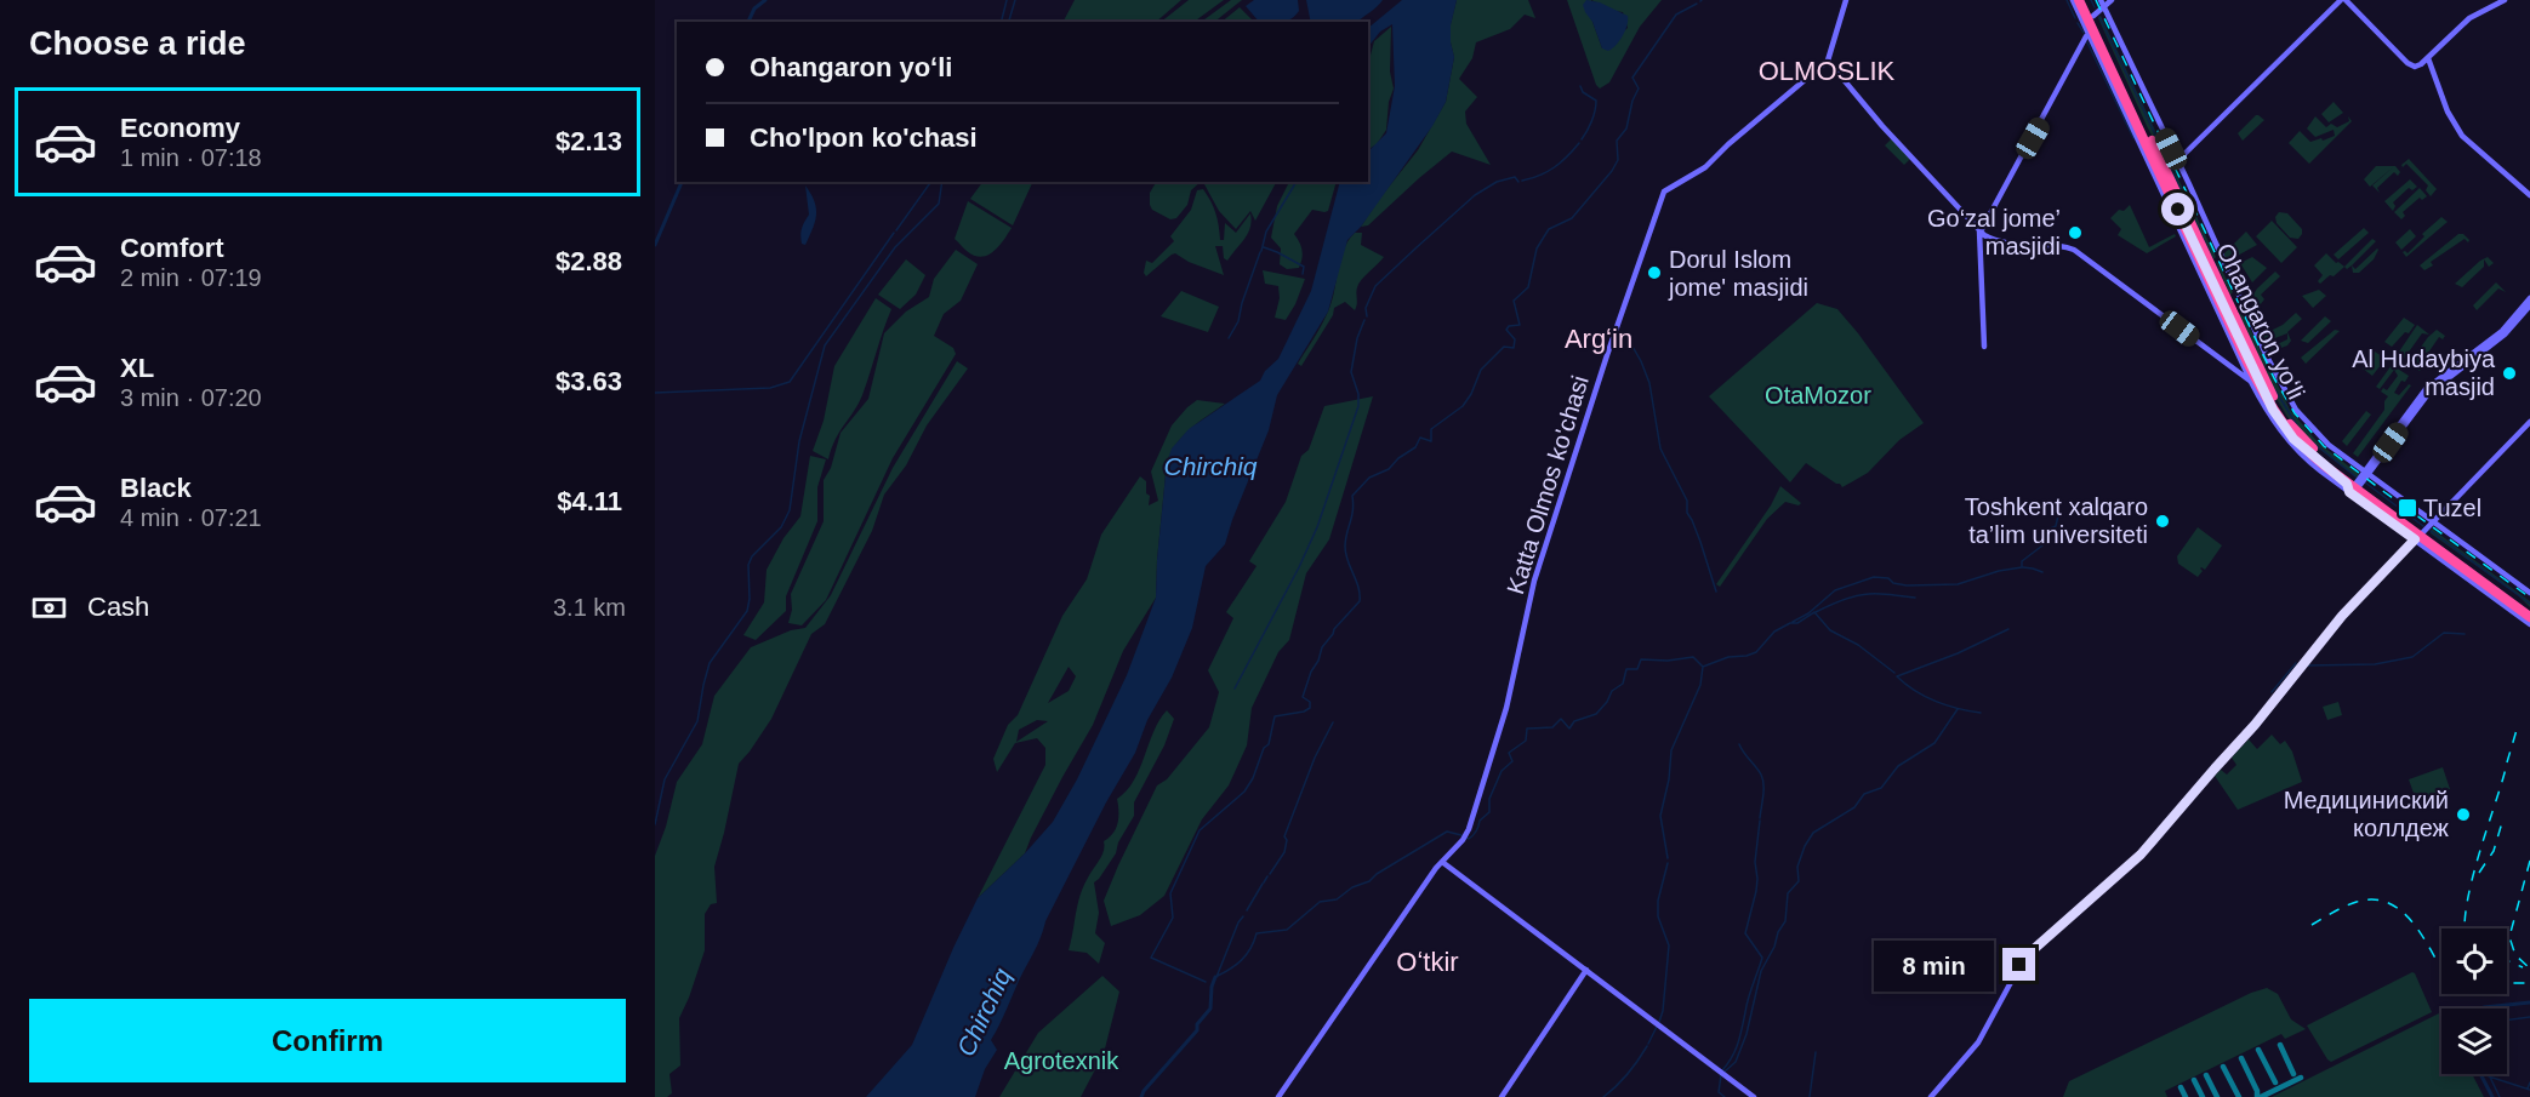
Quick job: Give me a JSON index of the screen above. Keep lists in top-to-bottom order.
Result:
{
  "streets": {
    "highway": ["Ohangaron yoʻli"],
    "street": ["Katta Olmos ko'chasi"]
  },
  "districts": ["OLMOSLIK", "Argʻin", "Oʻtkir"],
  "water": ["Chirchiq"],
  "parks": ["OtaMozor", "Agrotexnik"],
  "places": {
    "other": [
      "Go‘zal jome’ masjidi",
      "Dorul Islom jome' masjidi",
      "Al Hudaybiya masjid",
      "Toshkent xalqaro ta’lim universiteti",
      "Медициниский коллдеж"
    ],
    "transit": ["Tuzel"]
  },
  "page": {
    "heading": "Choose a ride",
    "banner": ["Ohangaron yoʻli", "Cho'lpon ko'chasi"],
    "list": [
      {
        "name": "Economy",
        "note": "1 min · 07:18",
        "value": "$2.13"
      },
      {
        "name": "Comfort",
        "note": "2 min · 07:19",
        "value": "$2.88"
      },
      {
        "name": "XL",
        "note": "3 min · 07:20",
        "value": "$3.63"
      },
      {
        "name": "Black",
        "note": "4 min · 07:21",
        "value": "$4.11"
      }
    ],
    "pay": ["Cash", "3.1 km"],
    "bubble": "8 min",
    "buttons": "Confirm"
  }
}
